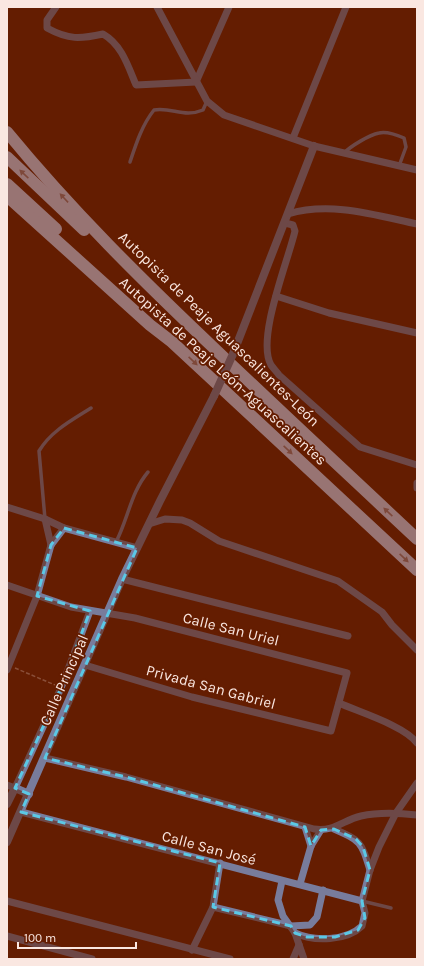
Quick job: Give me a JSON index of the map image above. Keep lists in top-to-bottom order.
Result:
{
  "streets": {
    "highway": ["Autopista de Peaje Aguascalientes-León", "Autopista de Peaje León-Aguascalientes"],
    "street": [
      "Calle San Uriel",
      "Calle Principal",
      "Privada San Gabriel",
      "Calle San José"
    ]
  },
  "crossings": [
    ["Calle San Uriel", "Calle Principal"],
    ["Calle San Uriel", "Privada San Gabriel"],
    ["Calle Principal", "Privada San Gabriel"],
    ["Calle Principal", "Calle San José"]
  ],
  "one_way": ["Autopista de Peaje León-Aguascalientes"],
  "scale_bar": "100 m"
}
